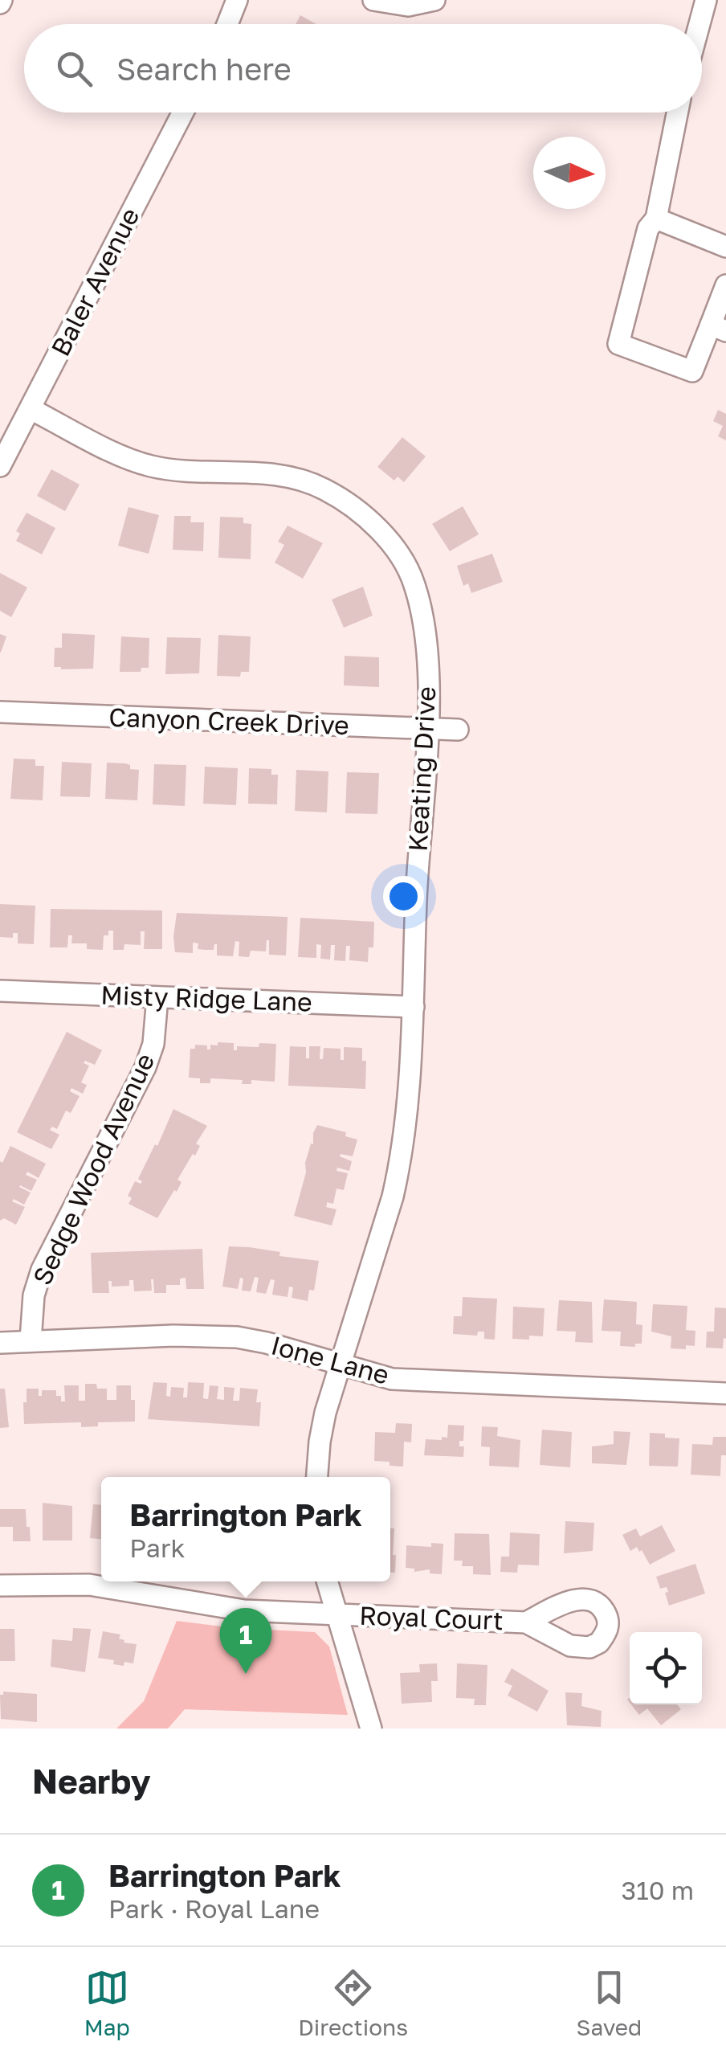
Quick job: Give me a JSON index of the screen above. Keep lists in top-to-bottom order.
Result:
{
  "streets": {
    "street": [
      "Baler Avenue",
      "Canyon Creek Drive",
      "Keating Drive",
      "Misty Ridge Lane",
      "Sedge Wood Avenue",
      "Ione Lane",
      "Royal Court"
    ]
  },
  "crossings": [
    ["Baler Avenue", "Keating Drive"],
    ["Canyon Creek Drive", "Keating Drive"],
    ["Keating Drive", "Misty Ridge Lane"],
    ["Keating Drive", "Ione Lane"],
    ["Misty Ridge Lane", "Sedge Wood Avenue"],
    ["Sedge Wood Avenue", "Ione Lane"]
  ],
  "north": "right",
  "page": {
    "search": "Search here",
    "popup": ["Barrington Park", "Park"],
    "pins": "1",
    "heading": "Nearby",
    "list": [
      {
        "mark": "1",
        "name": "Barrington Park",
        "note": "Park · Royal Lane",
        "value": "310 m"
      }
    ],
    "nav": ["Map", "Directions", "Saved"]
  }
}
